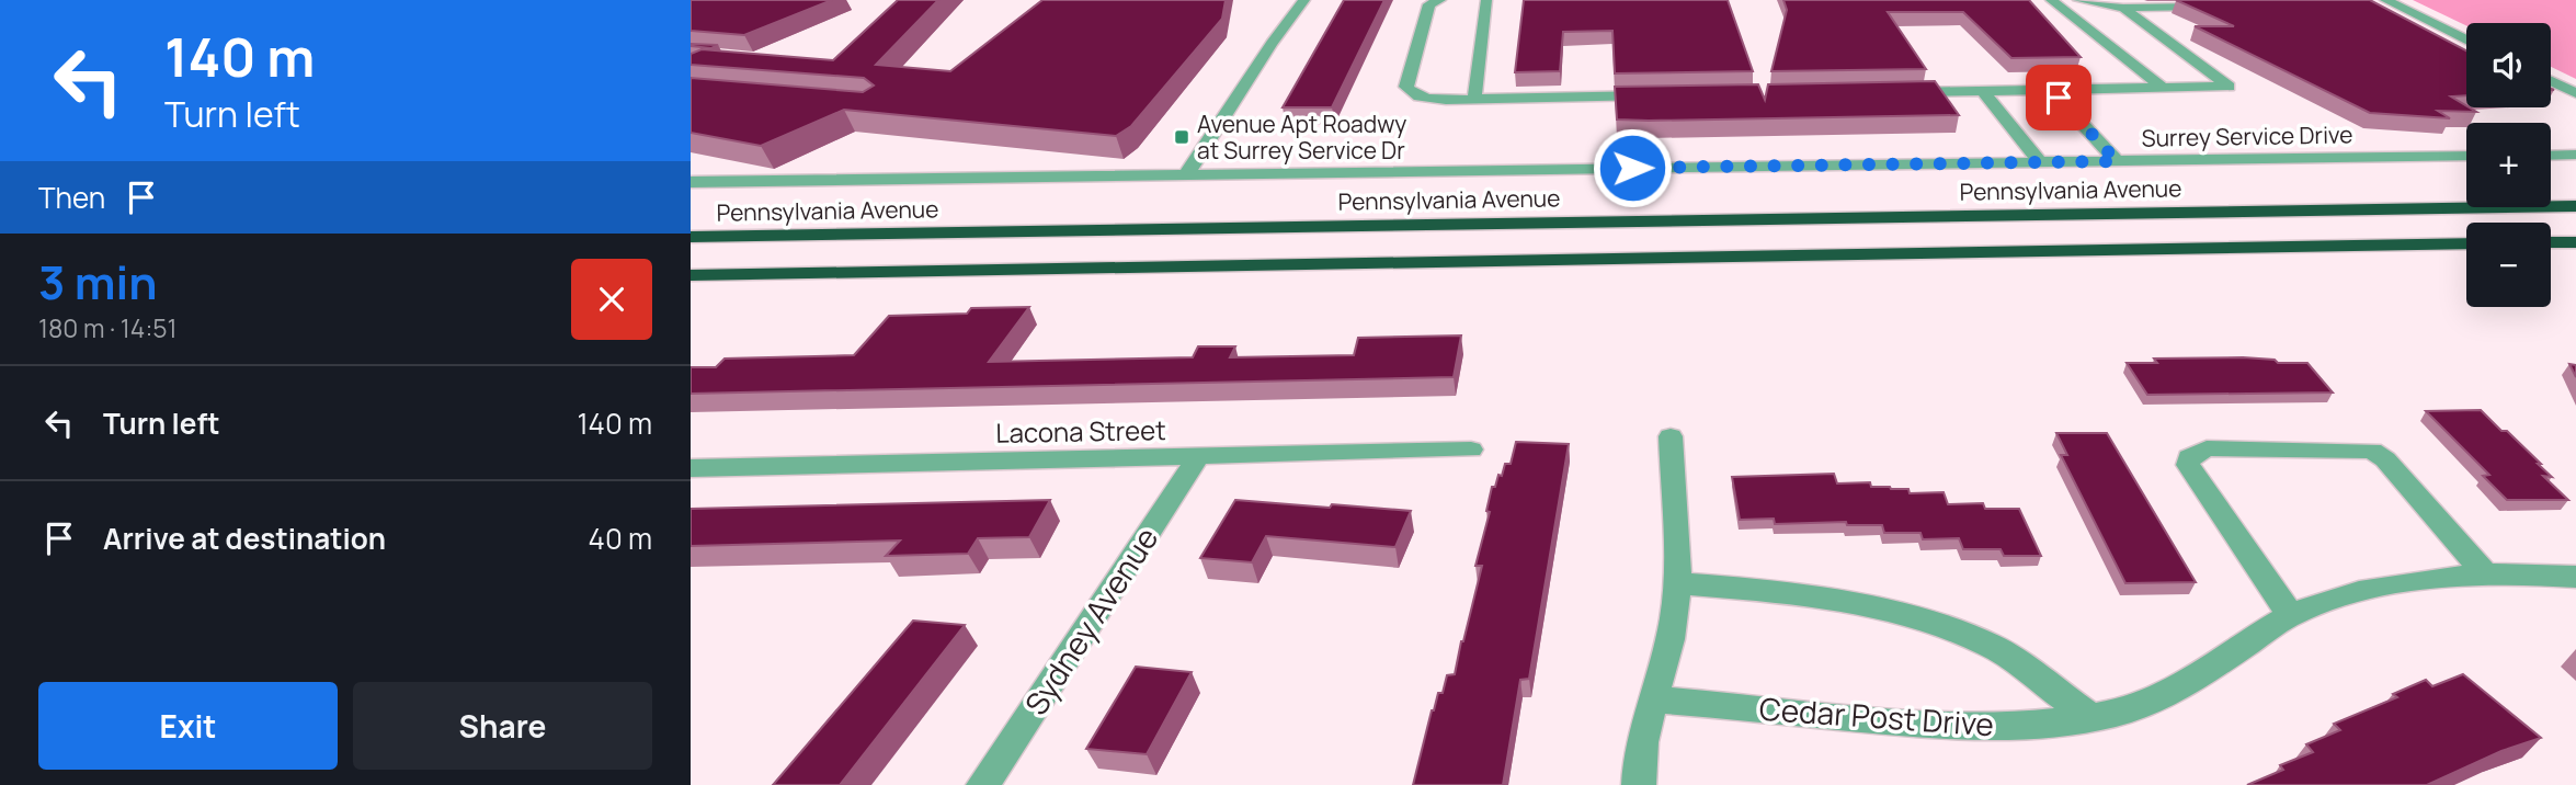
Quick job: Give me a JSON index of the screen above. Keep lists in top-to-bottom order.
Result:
{
  "streets": {
    "highway": ["Pennsylvania Avenue"],
    "street": [
      "Surrey Service Drive",
      "Lacona Street",
      "Sydney Avenue",
      "Cedar Post Drive"
    ]
  },
  "crossings": [
    ["Lacona Street", "Sydney Avenue"]
  ],
  "places": {
    "transit": ["Avenue Apt Roadwy at Surrey Service Dr"]
  },
  "page": {
    "turn": ["140 m", "Turn left"],
    "map_buttons": ["+", "−"],
    "then": "Then",
    "heading": ["3 min", "180 m · 14:51"],
    "list": [
      {
        "name": "Turn left",
        "value": "140 m"
      },
      {
        "name": "Arrive at destination",
        "value": "40 m"
      }
    ],
    "buttons": ["Exit", "Share"]
  }
}
